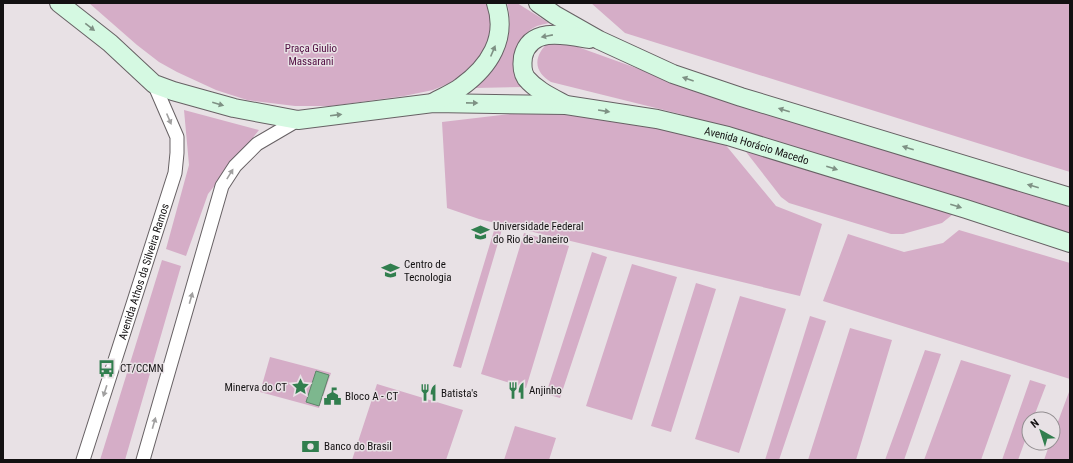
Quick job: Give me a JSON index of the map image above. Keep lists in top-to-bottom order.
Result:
{
  "streets": {
    "street": ["Avenida Horácio Macedo", "Avenida Athos da Silveira Ramos"]
  },
  "parks": ["Praça Giulio Massarani"],
  "places": {
    "school or university": ["Universidade Federal do Rio de Janeiro", "Centro de Tecnologia"],
    "bus stop": ["CT/CCMN"],
    "place": ["Minerva do CT"],
    "restaurant": ["Anjinho", "Batista's"],
    "public building": ["Bloco A - CT"],
    "bank": ["Banco do Brasil"]
  },
  "north": "top left"
}
